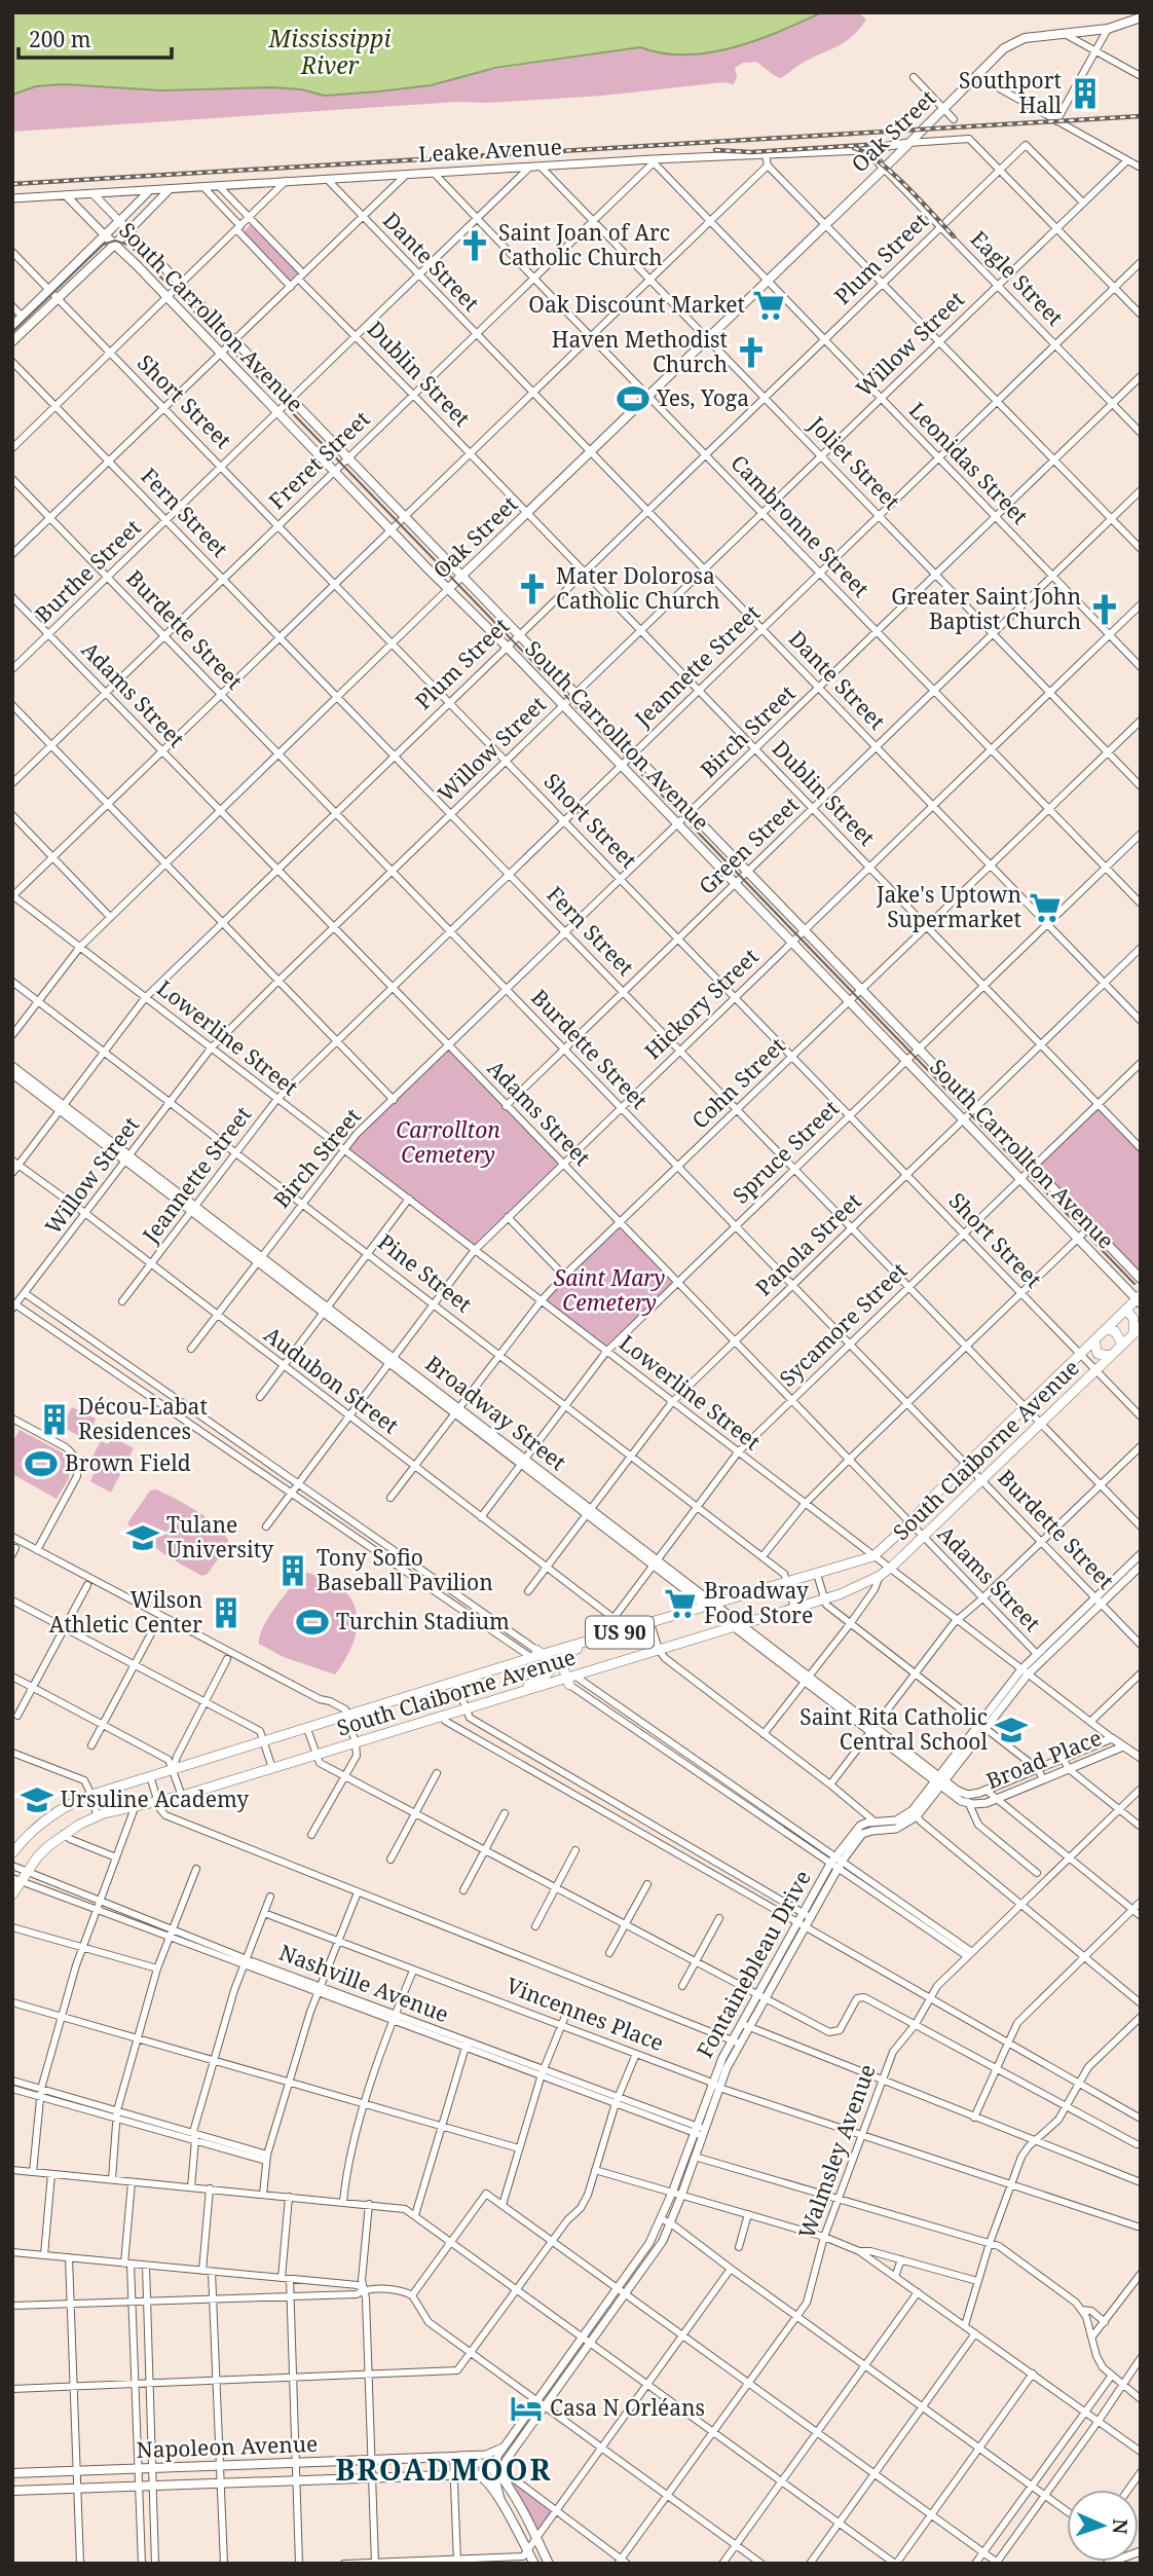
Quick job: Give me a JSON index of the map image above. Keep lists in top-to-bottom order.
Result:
{
  "streets": {
    "main road": [
      "Oak Street",
      "South Carrollton Avenue",
      "South Claiborne Avenue",
      "US 90",
      "Napoleon Avenue"
    ],
    "street": [
      "Leake Avenue",
      "Plum Street",
      "Dante Street",
      "Eagle Street",
      "Willow Street",
      "Dublin Street",
      "Short Street",
      "Freret Street",
      "Joliet Street",
      "Leonidas Street",
      "Fern Street",
      "Cambronne Street",
      "Burthe Street",
      "Burdette Street",
      "Jeannette Street",
      "Adams Street",
      "Birch Street",
      "Green Street",
      "Hickory Street",
      "Lowerline Street",
      "Cohn Street",
      "Spruce Street",
      "Panola Street",
      "Pine Street",
      "Sycamore Street",
      "Audubon Street",
      "Broadway Street",
      "Broad Place",
      "Fontainebleau Drive",
      "Nashville Avenue",
      "Vincennes Place",
      "Walmsley Avenue"
    ]
  },
  "crossings": [
    ["Oak Street", "Leake Avenue"],
    ["Oak Street", "Dante Street"],
    ["Oak Street", "Eagle Street"],
    ["Oak Street", "South Carrollton Avenue"],
    ["Oak Street", "Dublin Street"],
    ["Oak Street", "Short Street"],
    ["Oak Street", "Joliet Street"],
    ["Oak Street", "Leonidas Street"],
    ["Oak Street", "Fern Street"],
    ["Oak Street", "Cambronne Street"],
    ["Oak Street", "Burdette Street"],
    ["Oak Street", "Adams Street"],
    ["Oak Street", "Lowerline Street"],
    ["Oak Street", "Pine Street"],
    ["Leake Avenue", "Plum Street"],
    ["Leake Avenue", "Dante Street"],
    ["Leake Avenue", "Eagle Street"],
    ["Leake Avenue", "South Carrollton Avenue"],
    ["Leake Avenue", "Dublin Street"],
    ["Leake Avenue", "Freret Street"],
    ["Leake Avenue", "Joliet Street"],
    ["Leake Avenue", "Leonidas Street"],
    ["Leake Avenue", "Cambronne Street"],
    ["Leake Avenue", "Burthe Street"],
    ["Plum Street", "Dante Street"],
    ["Plum Street", "Eagle Street"],
    ["Plum Street", "South Carrollton Avenue"],
    ["Plum Street", "Willow Street"],
    ["Plum Street", "Dublin Street"],
    ["Plum Street", "Short Street"],
    ["Plum Street", "Joliet Street"],
    ["Plum Street", "Leonidas Street"],
    ["Plum Street", "Fern Street"],
    ["Plum Street", "Cambronne Street"],
    ["Plum Street", "Burdette Street"],
    ["Plum Street", "Adams Street"],
    ["Plum Street", "Lowerline Street"],
    ["Plum Street", "Pine Street"],
    ["Plum Street", "Audubon Street"],
    ["Plum Street", "Broadway Street"],
    ["Dante Street", "Willow Street"],
    ["Dante Street", "Freret Street"],
    ["Dante Street", "Burthe Street"],
    ["Dante Street", "Jeannette Street"],
    ["Dante Street", "Birch Street"],
    ["Dante Street", "Green Street"],
    ["Dante Street", "Hickory Street"],
    ["Dante Street", "Cohn Street"],
    ["Dante Street", "Spruce Street"],
    ["Dante Street", "Panola Street"],
    ["Eagle Street", "Willow Street"],
    ["Eagle Street", "Jeannette Street"],
    ["Eagle Street", "Birch Street"],
    ["South Carrollton Avenue", "Willow Street"],
    ["South Carrollton Avenue", "Freret Street"],
    ["South Carrollton Avenue", "Burthe Street"],
    ["South Carrollton Avenue", "Jeannette Street"],
    ["South Carrollton Avenue", "Birch Street"],
    ["South Carrollton Avenue", "Green Street"],
    ["South Carrollton Avenue", "Hickory Street"],
    ["South Carrollton Avenue", "Cohn Street"],
    ["South Carrollton Avenue", "Spruce Street"],
    ["South Carrollton Avenue", "Panola Street"],
    ["South Carrollton Avenue", "Sycamore Street"],
    ["South Carrollton Avenue", "South Claiborne Avenue"],
    ["Willow Street", "Dublin Street"],
    ["Willow Street", "Short Street"],
    ["Willow Street", "Joliet Street"],
    ["Willow Street", "Leonidas Street"],
    ["Willow Street", "Fern Street"],
    ["Willow Street", "Cambronne Street"],
    ["Willow Street", "Burdette Street"],
    ["Willow Street", "Adams Street"],
    ["Willow Street", "Lowerline Street"],
    ["Willow Street", "Pine Street"],
    ["Willow Street", "Audubon Street"],
    ["Willow Street", "Broadway Street"],
    ["Dublin Street", "Freret Street"],
    ["Dublin Street", "Burthe Street"],
    ["Dublin Street", "Jeannette Street"],
    ["Dublin Street", "Birch Street"],
    ["Dublin Street", "Green Street"],
    ["Dublin Street", "Hickory Street"],
    ["Dublin Street", "Cohn Street"],
    ["Dublin Street", "Spruce Street"],
    ["Dublin Street", "Panola Street"],
    ["Dublin Street", "Sycamore Street"],
    ["Short Street", "Freret Street"],
    ["Short Street", "Burthe Street"],
    ["Short Street", "Jeannette Street"],
    ["Short Street", "Birch Street"],
    ["Short Street", "Green Street"],
    ["Short Street", "Hickory Street"],
    ["Short Street", "Cohn Street"],
    ["Short Street", "Spruce Street"],
    ["Short Street", "Panola Street"],
    ["Short Street", "Sycamore Street"],
    ["Short Street", "South Claiborne Avenue"],
    ["Freret Street", "Joliet Street"],
    ["Freret Street", "Leonidas Street"],
    ["Freret Street", "Fern Street"],
    ["Freret Street", "Cambronne Street"],
    ["Freret Street", "Burdette Street"],
    ["Freret Street", "Adams Street"],
    ["Joliet Street", "Jeannette Street"],
    ["Joliet Street", "Birch Street"],
    ["Joliet Street", "Green Street"],
    ["Joliet Street", "Hickory Street"],
    ["Joliet Street", "Cohn Street"],
    ["Leonidas Street", "Jeannette Street"],
    ["Leonidas Street", "Birch Street"],
    ["Leonidas Street", "Green Street"],
    ["Leonidas Street", "Hickory Street"],
    ["Fern Street", "Burthe Street"],
    ["Fern Street", "Jeannette Street"],
    ["Fern Street", "Birch Street"],
    ["Fern Street", "Green Street"],
    ["Fern Street", "Hickory Street"],
    ["Fern Street", "Cohn Street"],
    ["Fern Street", "Spruce Street"],
    ["Fern Street", "Panola Street"],
    ["Fern Street", "Sycamore Street"],
    ["Fern Street", "South Claiborne Avenue"],
    ["Cambronne Street", "Burthe Street"],
    ["Cambronne Street", "Jeannette Street"],
    ["Cambronne Street", "Birch Street"],
    ["Cambronne Street", "Green Street"],
    ["Cambronne Street", "Hickory Street"],
    ["Cambronne Street", "Cohn Street"],
    ["Cambronne Street", "Spruce Street"],
    ["Burthe Street", "Burdette Street"],
    ["Burthe Street", "Adams Street"],
    ["Burdette Street", "Jeannette Street"],
    ["Burdette Street", "Birch Street"],
    ["Burdette Street", "Green Street"],
    ["Burdette Street", "Hickory Street"],
    ["Burdette Street", "Cohn Street"],
    ["Burdette Street", "Spruce Street"],
    ["Burdette Street", "Panola Street"],
    ["Burdette Street", "Sycamore Street"],
    ["Burdette Street", "South Claiborne Avenue"],
    ["Jeannette Street", "Adams Street"],
    ["Jeannette Street", "Lowerline Street"],
    ["Jeannette Street", "Pine Street"],
    ["Jeannette Street", "Audubon Street"],
    ["Jeannette Street", "Broadway Street"],
    ["Adams Street", "Birch Street"],
    ["Adams Street", "Green Street"],
    ["Adams Street", "Hickory Street"],
    ["Adams Street", "Cohn Street"],
    ["Adams Street", "Spruce Street"],
    ["Adams Street", "Panola Street"],
    ["Adams Street", "Sycamore Street"],
    ["Adams Street", "South Claiborne Avenue"],
    ["Birch Street", "Lowerline Street"],
    ["Birch Street", "Pine Street"],
    ["Birch Street", "Audubon Street"],
    ["Birch Street", "Broadway Street"],
    ["Hickory Street", "Lowerline Street"],
    ["Hickory Street", "Pine Street"],
    ["Hickory Street", "Audubon Street"],
    ["Hickory Street", "Broadway Street"],
    ["Lowerline Street", "Cohn Street"],
    ["Lowerline Street", "Spruce Street"],
    ["Lowerline Street", "Panola Street"],
    ["Lowerline Street", "Sycamore Street"],
    ["Lowerline Street", "South Claiborne Avenue"],
    ["Lowerline Street", "Broad Place"],
    ["Cohn Street", "Pine Street"],
    ["Cohn Street", "Audubon Street"],
    ["Cohn Street", "Broadway Street"],
    ["Spruce Street", "Pine Street"],
    ["Spruce Street", "Audubon Street"],
    ["Spruce Street", "Broadway Street"],
    ["Panola Street", "Pine Street"],
    ["Panola Street", "Audubon Street"],
    ["Panola Street", "Broadway Street"],
    ["Pine Street", "Sycamore Street"],
    ["Pine Street", "South Claiborne Avenue"],
    ["Sycamore Street", "Audubon Street"],
    ["Sycamore Street", "Broadway Street"],
    ["Sycamore Street", "South Claiborne Avenue"],
    ["Audubon Street", "South Claiborne Avenue"],
    ["Broadway Street", "South Claiborne Avenue"],
    ["Broadway Street", "Broad Place"],
    ["South Claiborne Avenue", "Nashville Avenue"],
    ["Fontainebleau Drive", "Nashville Avenue"],
    ["Fontainebleau Drive", "Vincennes Place"],
    ["Fontainebleau Drive", "Napoleon Avenue"],
    ["Vincennes Place", "Walmsley Avenue"]
  ],
  "districts": ["BROADMOOR"],
  "water": ["Mississippi River"],
  "parks": ["Carrollton Cemetery", "Saint Mary Cemetery"],
  "places": {
    "building": [
      "Southport Hall",
      "Décou-Labat Residences",
      "Tony Sofio Baseball Pavilion",
      "Wilson Athletic Center"
    ],
    "church": [
      "Saint Joan of Arc Catholic Church",
      "Haven Methodist Church",
      "Mater Dolorosa Catholic Church",
      "Greater Saint John Baptist Church"
    ],
    "supermarket": ["Oak Discount Market", "Jake's Uptown Supermarket", "Broadway Food Store"],
    "sports": ["Yes, Yoga", "Brown Field", "Turchin Stadium"],
    "school or university": ["Tulane University", "Saint Rita Catholic Central School", "Ursuline Academy"],
    "hotel": ["Casa N Orléans"]
  },
  "scale_bar": "200 m",
  "north": "right"
}
